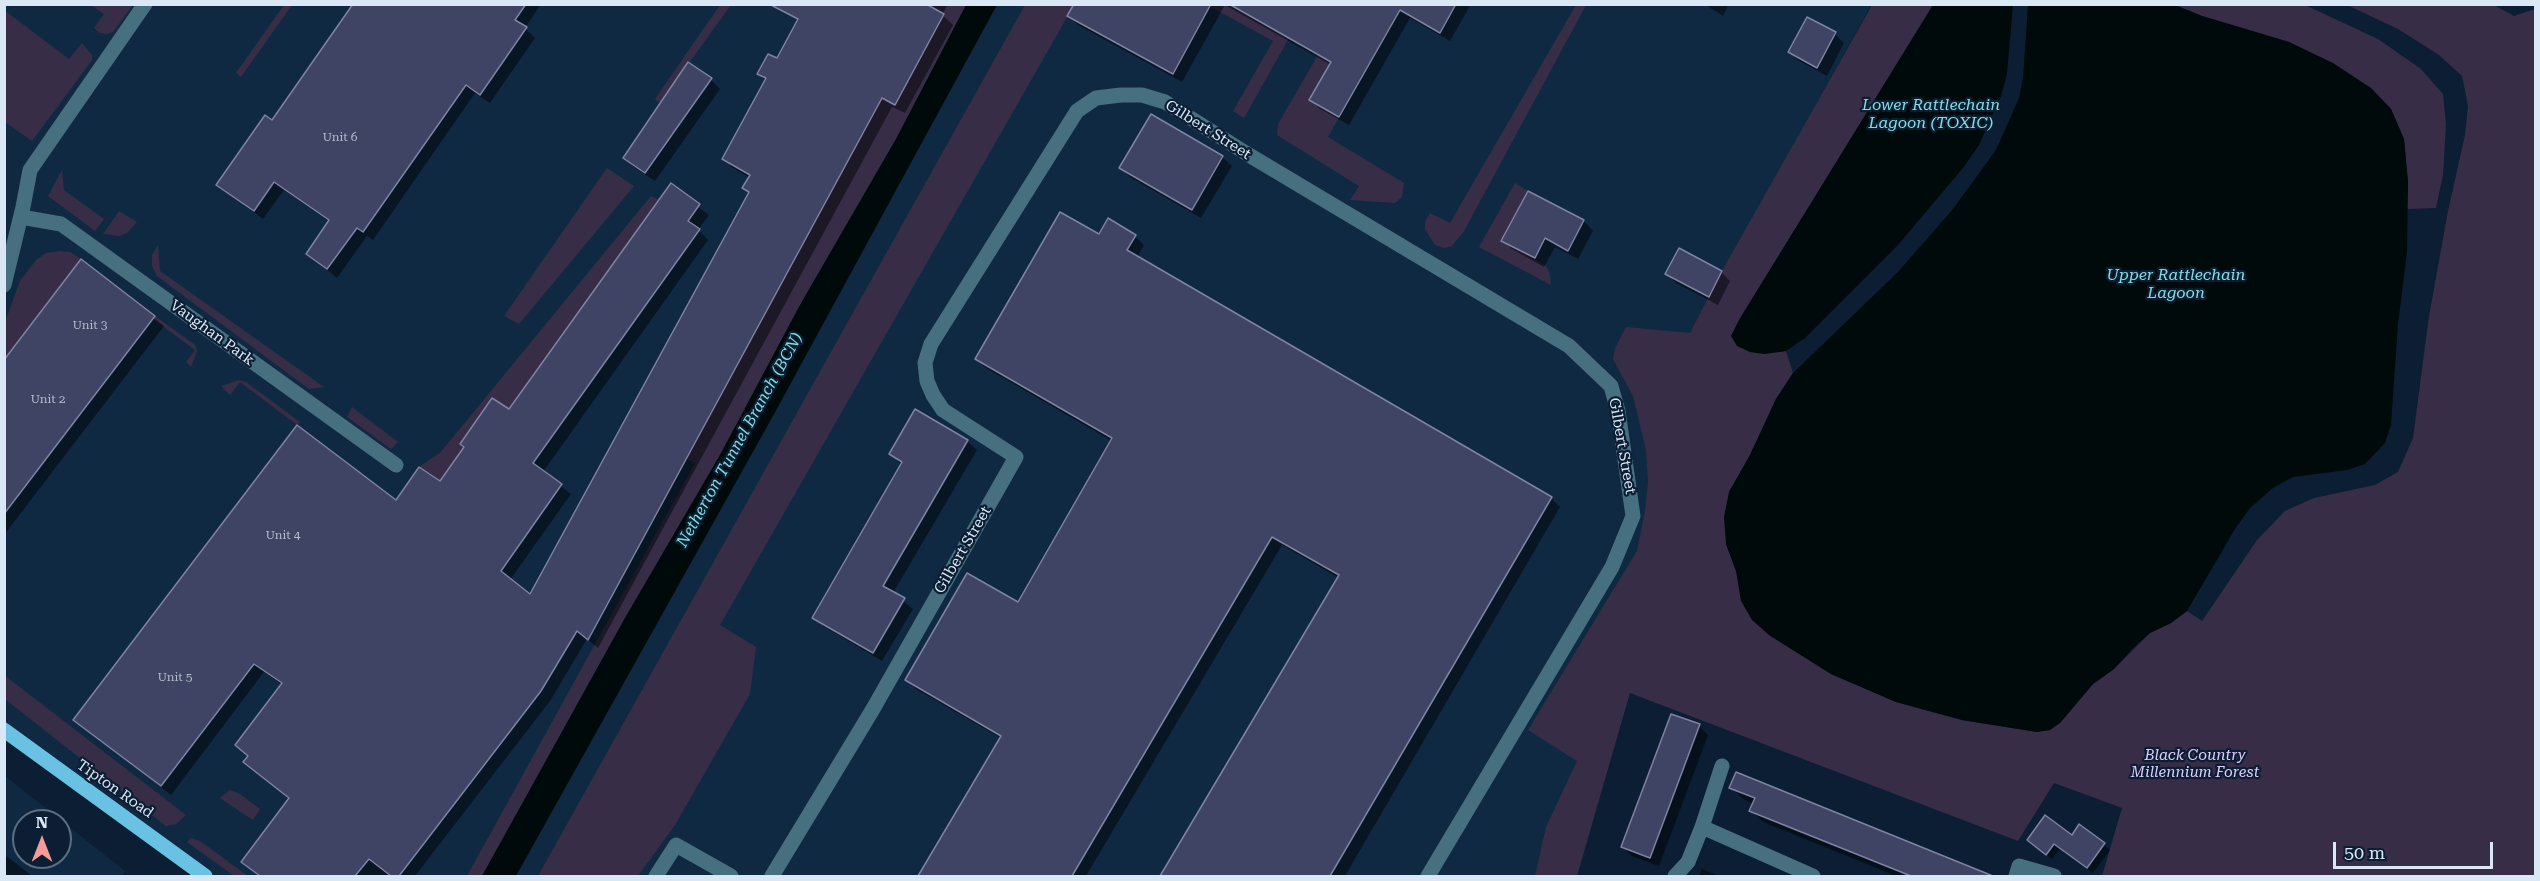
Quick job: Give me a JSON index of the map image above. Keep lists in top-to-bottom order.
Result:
{
  "streets": {
    "main road": ["Tipton Road"],
    "street": ["Gilbert Street", "Vaughan Park"]
  },
  "water": ["Lower Rattlechain Lagoon (TOXIC)", "Upper Rattlechain Lagoon", "Netherton Tunnel Branch (BCN)"],
  "parks": ["Black Country Millennium Forest"],
  "house_numbers": [
    "Unit 6",
    "Unit 3",
    "Unit 2",
    "Unit 4",
    "Unit 5"
  ],
  "scale_bar": "50 m",
  "north": "top"
}
